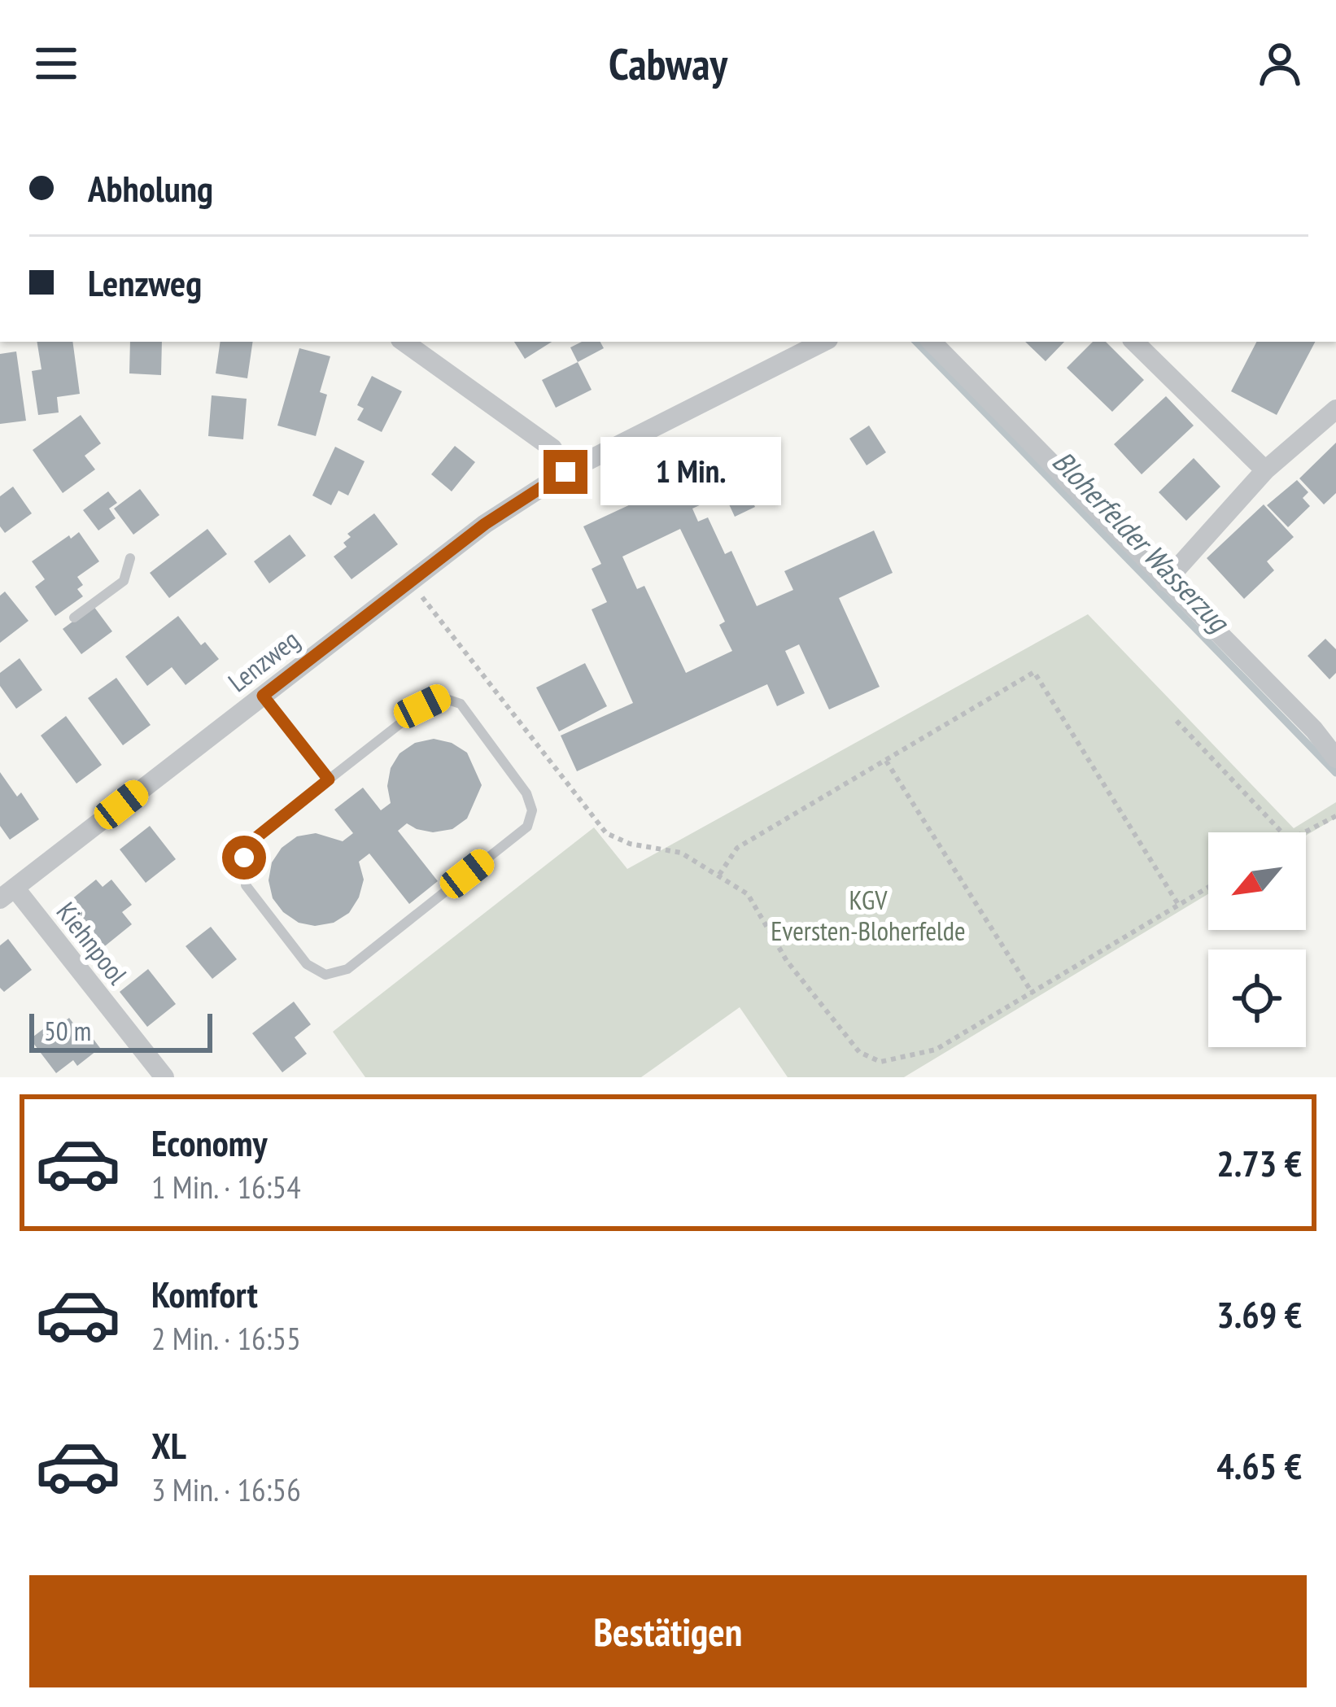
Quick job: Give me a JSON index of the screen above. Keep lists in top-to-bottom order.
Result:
{
  "streets": {
    "street": ["Lenzweg", "Kiehnpool"]
  },
  "crossings": [
    ["Lenzweg", "Kiehnpool"]
  ],
  "water": ["Bloherfelder Wasserzug"],
  "parks": ["KGV Eversten-Bloherfelde"],
  "scale_bar": "50 m",
  "north": "bottom left",
  "page": {
    "header": "Cabway",
    "banner": ["Abholung", "Lenzweg"],
    "bubble": "1 Min.",
    "scale": "50 m",
    "list": [
      {
        "name": "Economy",
        "note": "1 Min. · 16:54",
        "value": "2.73 €"
      },
      {
        "name": "Komfort",
        "note": "2 Min. · 16:55",
        "value": "3.69 €"
      },
      {
        "name": "XL",
        "note": "3 Min. · 16:56",
        "value": "4.65 €"
      }
    ],
    "buttons": "Bestätigen"
  }
}
